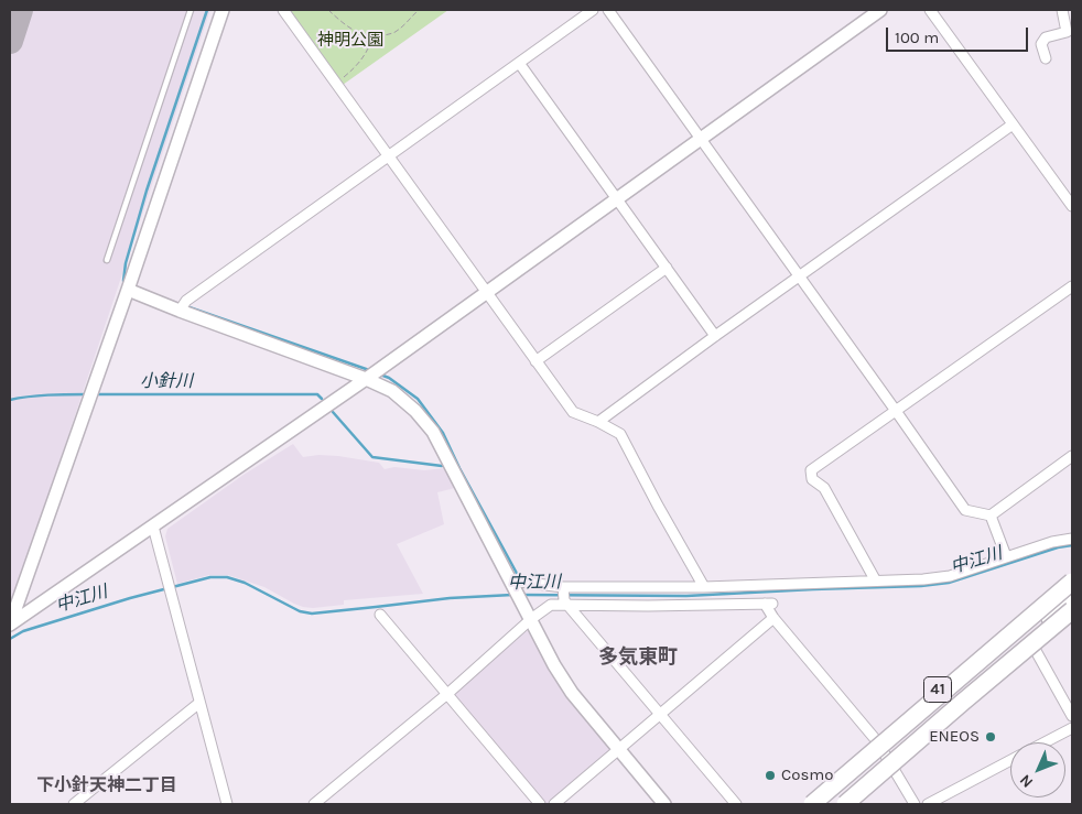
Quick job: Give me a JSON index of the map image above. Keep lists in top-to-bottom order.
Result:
{
  "streets": {
    "highway": ["41"]
  },
  "districts": ["多気東町", "下小針天神二丁目"],
  "water": ["小針川", "中江川"],
  "parks": ["神明公園"],
  "places": ["ENEOS", "Cosmo"],
  "scale_bar": "100 m",
  "north": "bottom left"
}
